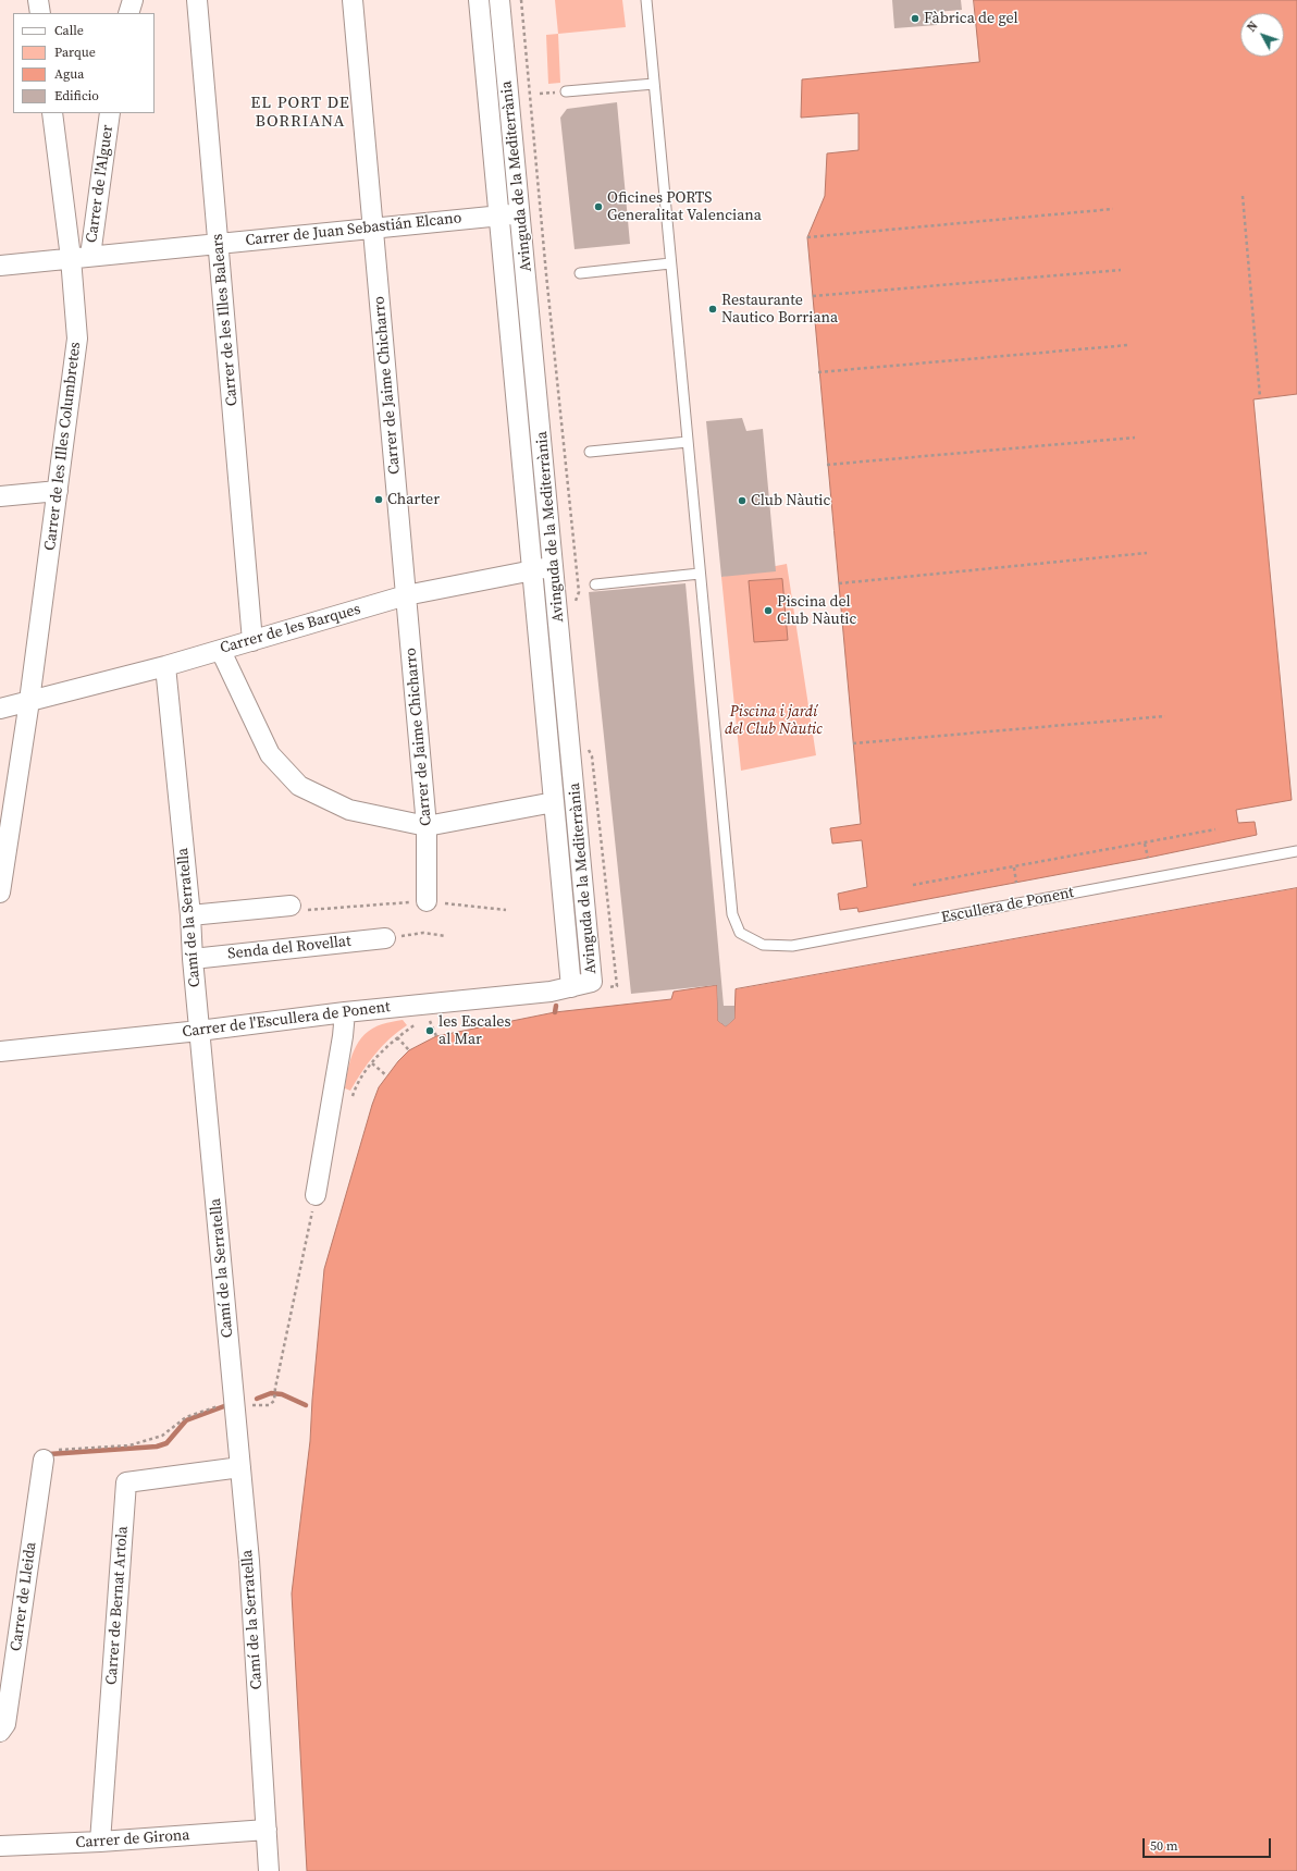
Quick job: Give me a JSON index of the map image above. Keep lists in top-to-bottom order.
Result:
{
  "streets": {
    "street": [
      "Avinguda de la Mediterrània",
      "Carrer de l'Alguer",
      "Carrer de Juan Sebastián Elcano",
      "Carrer de les Illes Balears",
      "Carrer de Jaime Chicharro",
      "Carrer de les Illes Columbretes",
      "Carrer de les Barques",
      "Camí de la Serratella",
      "Senda del Rovellat",
      "Carrer de l'Escullera de Ponent",
      "Carrer de Lleida",
      "Carrer de Bernat Artola",
      "Carrer de Girona"
    ],
    "lane": ["Escullera de Ponent"]
  },
  "crossings": [
    ["Avinguda de la Mediterrània", "Carrer de Juan Sebastián Elcano"],
    ["Avinguda de la Mediterrània", "Carrer de les Barques"],
    ["Avinguda de la Mediterrània", "Carrer de l'Escullera de Ponent"],
    ["Carrer de l'Alguer", "Carrer de Juan Sebastián Elcano"],
    ["Carrer de Juan Sebastián Elcano", "Carrer de les Illes Balears"],
    ["Carrer de Juan Sebastián Elcano", "Carrer de Jaime Chicharro"],
    ["Carrer de Juan Sebastián Elcano", "Carrer de les Illes Columbretes"],
    ["Carrer de les Illes Balears", "Carrer de les Barques"],
    ["Carrer de Jaime Chicharro", "Carrer de les Barques"],
    ["Carrer de les Illes Columbretes", "Carrer de les Barques"],
    ["Carrer de les Barques", "Camí de la Serratella"],
    ["Camí de la Serratella", "Senda del Rovellat"],
    ["Camí de la Serratella", "Carrer de l'Escullera de Ponent"],
    ["Camí de la Serratella", "Carrer de Bernat Artola"],
    ["Camí de la Serratella", "Carrer de Girona"],
    ["Carrer de Bernat Artola", "Carrer de Girona"]
  ],
  "districts": ["EL PORT DE BORRIANA"],
  "parks": ["Piscina i jardí del Club Nàutic"],
  "places": [
    "Fàbrica de gel",
    "Oficines PORTS Generalitat Valenciana",
    "Restaurante Nautico Borriana",
    "Charter",
    "Club Nàutic",
    "Piscina del Club Nàutic",
    "les Escales al Mar"
  ],
  "legend": [
    "Calle",
    "Parque",
    "Agua",
    "Edificio"
  ],
  "scale_bar": "50 m",
  "north": "top left"
}
